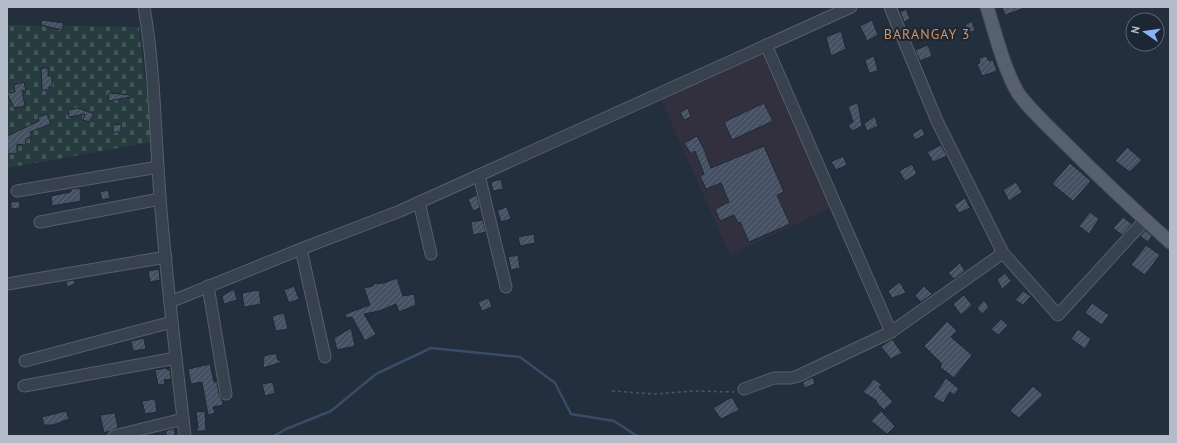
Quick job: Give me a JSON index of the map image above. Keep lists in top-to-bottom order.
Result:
{
  "districts": ["BARANGAY 3"],
  "north": "left"
}
